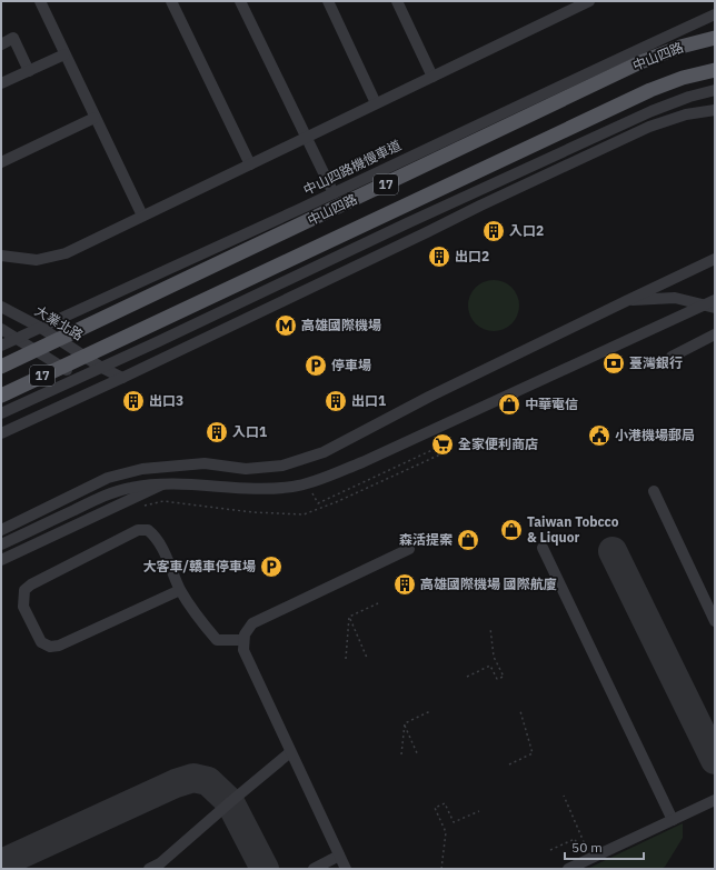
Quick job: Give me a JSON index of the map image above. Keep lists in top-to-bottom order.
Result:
{
  "streets": {
    "main road": ["中山四路", "17"],
    "street": ["中山四路機慢車道", "大業北路"]
  },
  "crossings": [
    ["中山四路", "大業北路"],
    ["中山四路機慢車道", "大業北路"]
  ],
  "places": {
    "building": [
      "入口2",
      "出口2",
      "出口3",
      "出口1",
      "入口1",
      "高雄國際機場 國際航廈"
    ],
    "metro station": ["高雄國際機場"],
    "bank": ["臺灣銀行"],
    "parking": ["停車場", "大客車/轎車停車場"],
    "shop": ["中華電信", "Taiwan Tobcco & Liquor", "森活提案"],
    "public building": ["小港機場郵局"],
    "supermarket": ["全家便利商店"]
  },
  "scale_bar": "50 m"
}
